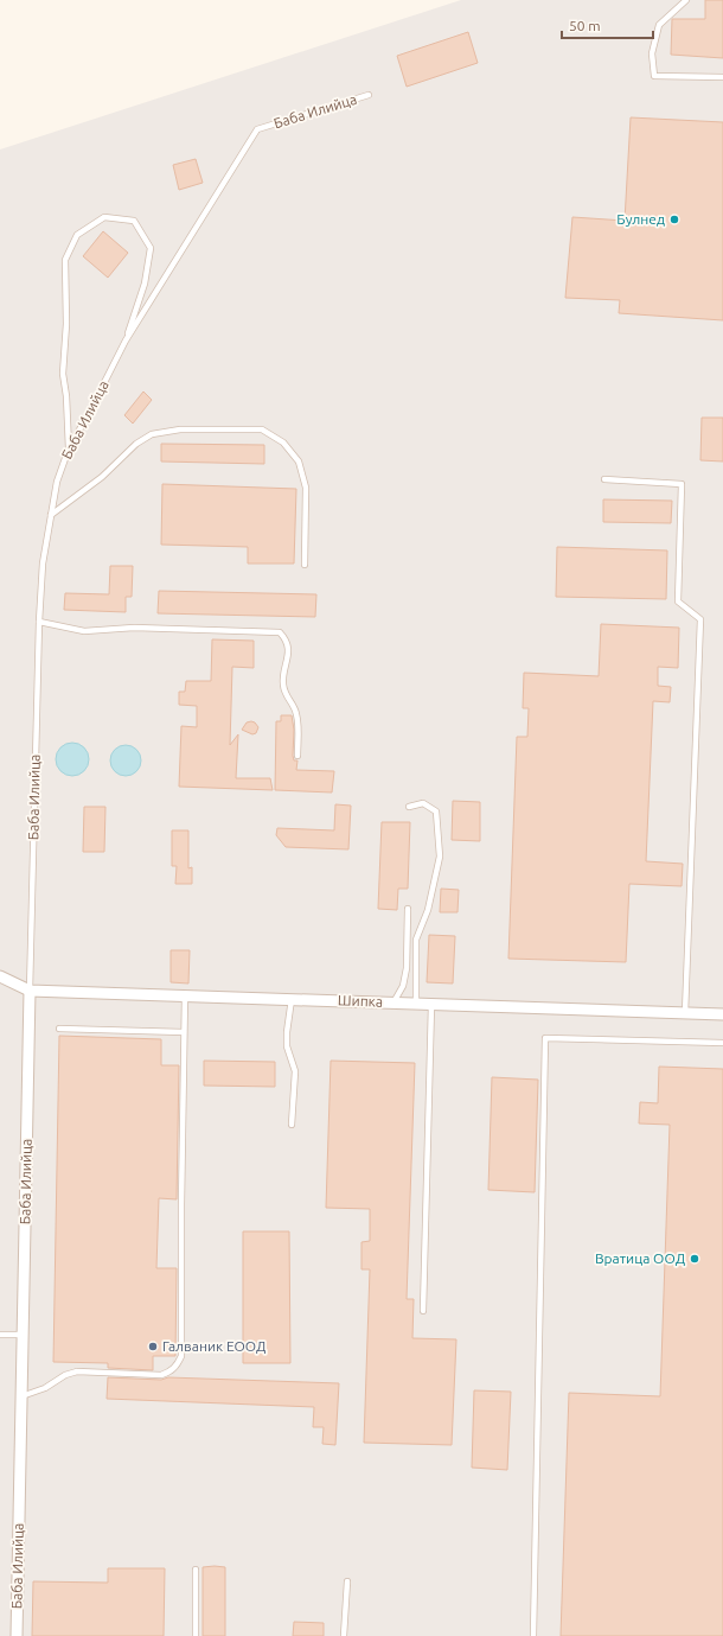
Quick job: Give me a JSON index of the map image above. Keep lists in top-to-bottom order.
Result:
{
  "streets": {
    "street": ["Баба Илийца", "Шипка"]
  },
  "crossings": [
    ["Баба Илийца", "Шипка"]
  ],
  "places": ["Булнед", "Вратица ООД", "Галваник ЕООД"],
  "scale_bar": "50 m"
}
